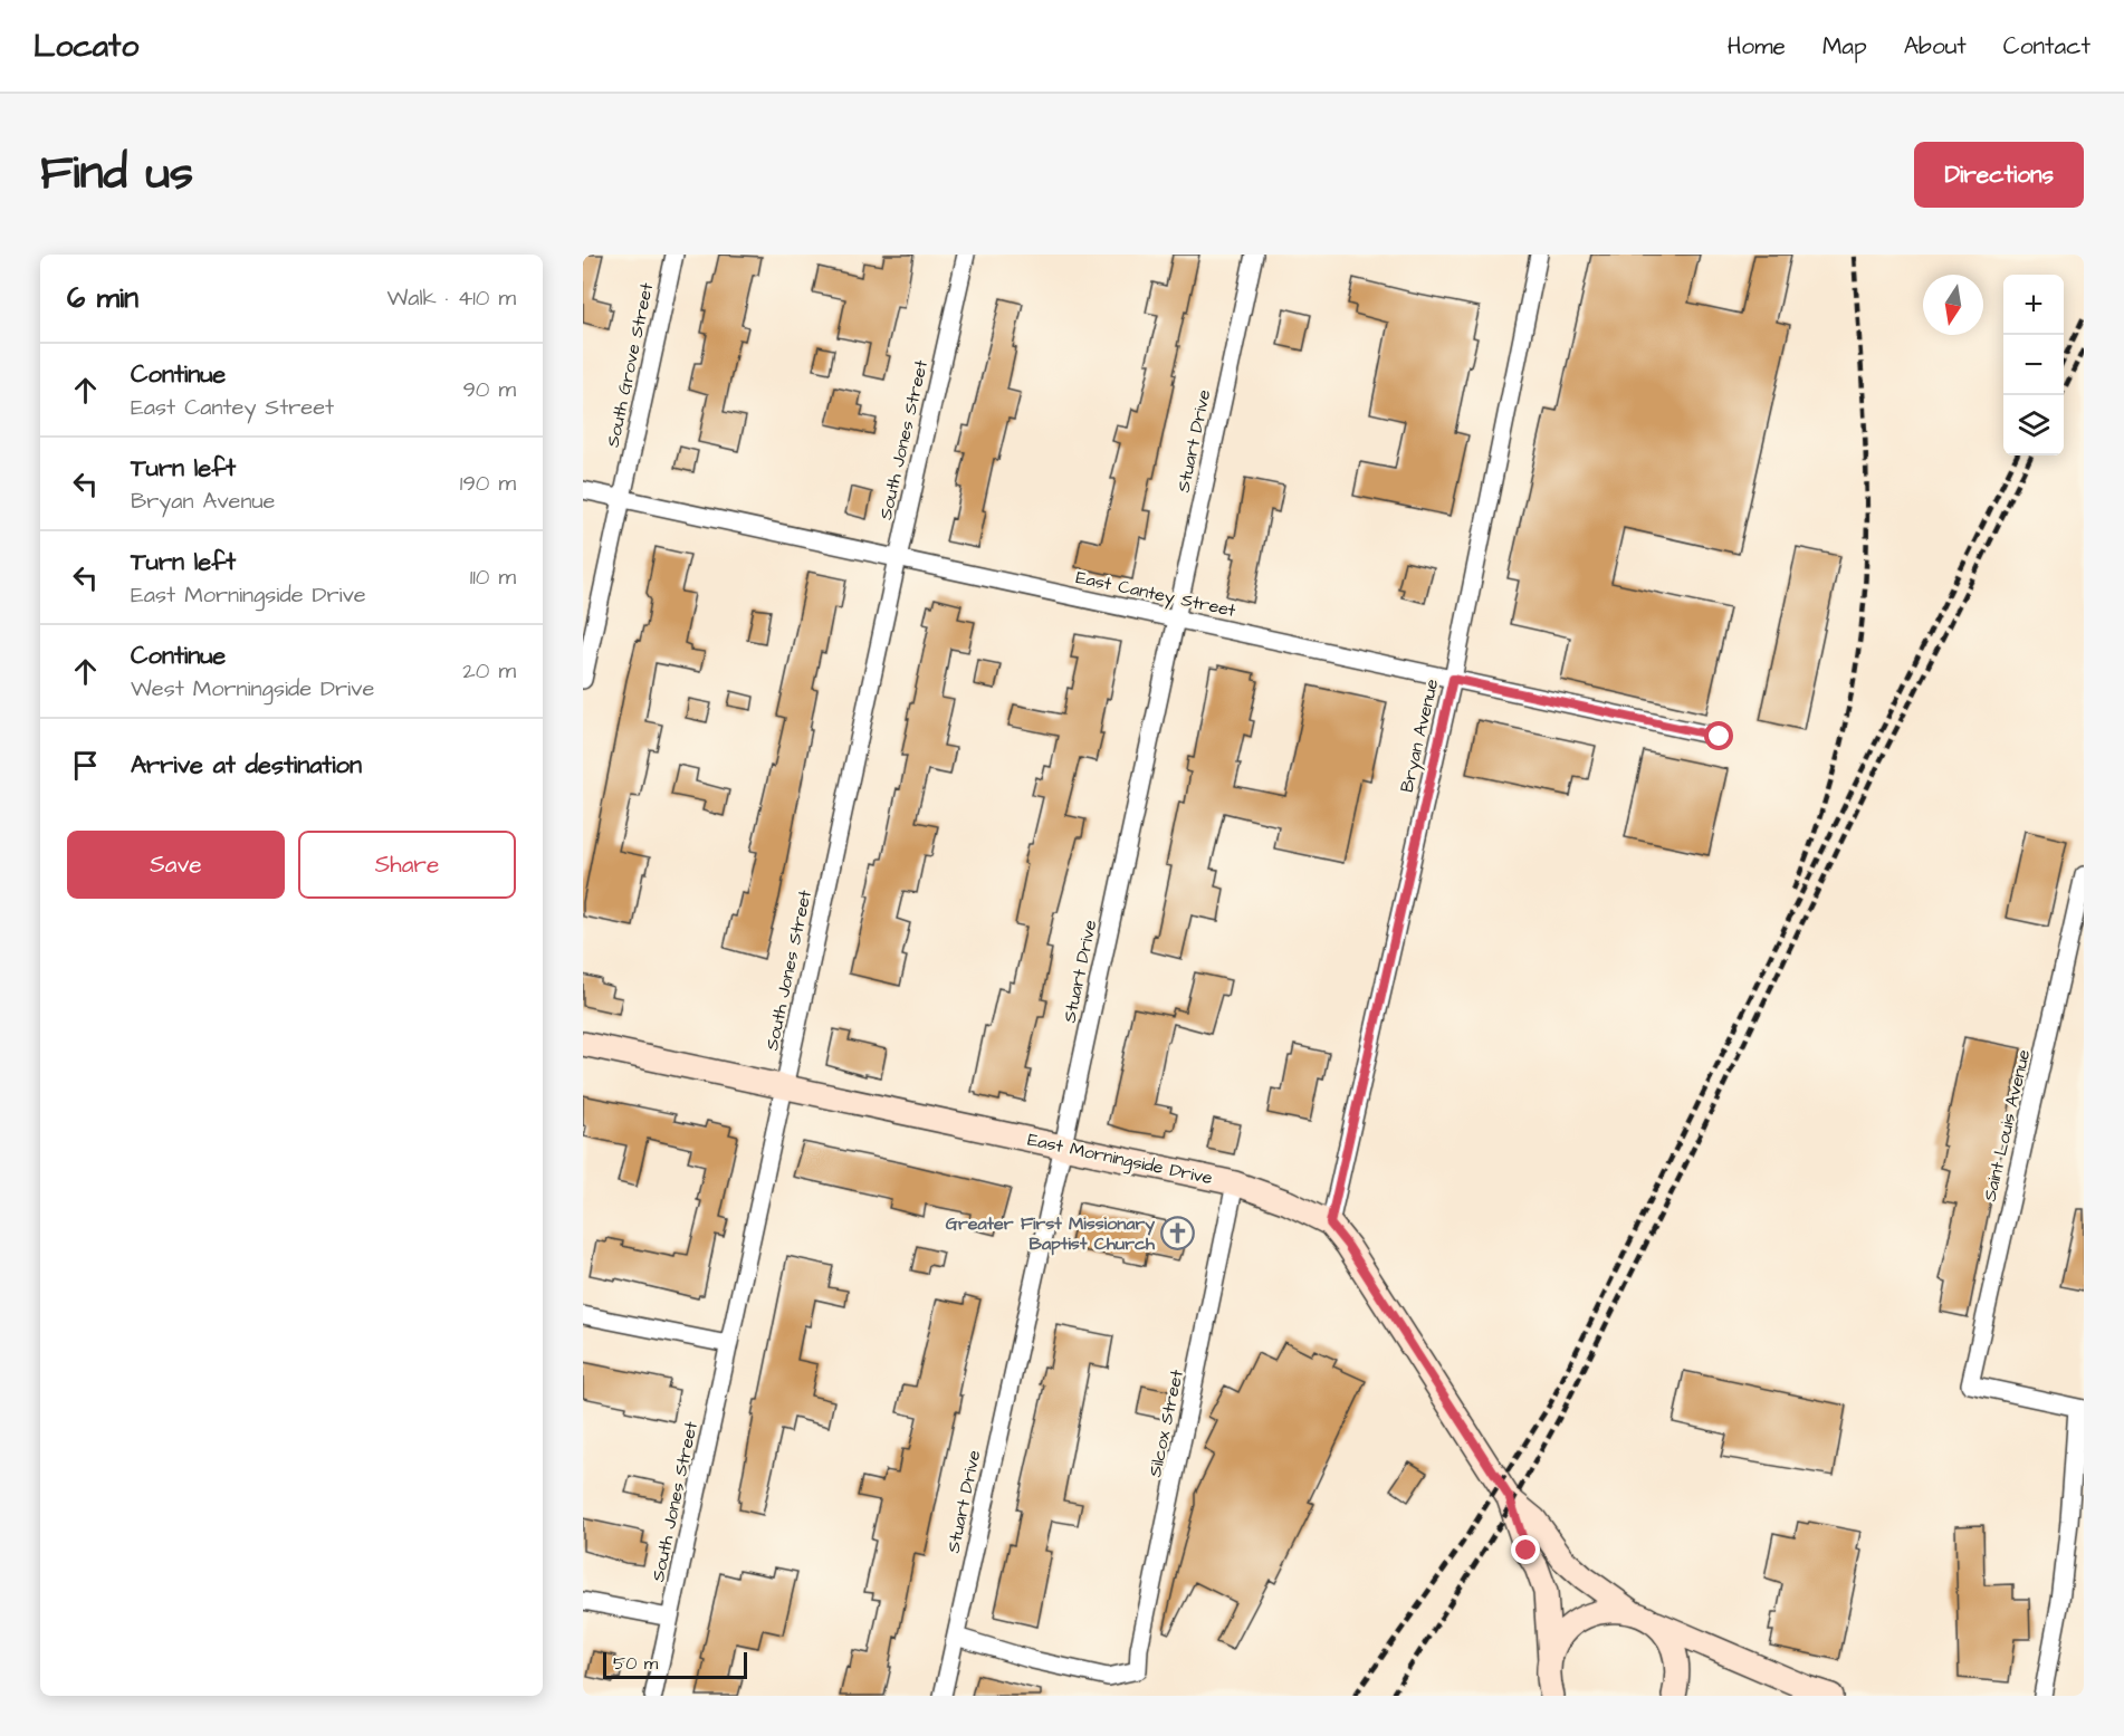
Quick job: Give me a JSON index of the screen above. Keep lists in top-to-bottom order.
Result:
{
  "streets": {
    "street": [
      "South Grove Street",
      "South Jones Street",
      "Stuart Drive",
      "East Cantey Street",
      "Bryan Avenue",
      "Saint Louis Avenue",
      "East Morningside Drive",
      "Silcox Street"
    ]
  },
  "crossings": [
    ["South Grove Street", "East Cantey Street"],
    ["South Jones Street", "East Cantey Street"],
    ["South Jones Street", "East Morningside Drive"],
    ["Stuart Drive", "East Cantey Street"],
    ["Stuart Drive", "East Morningside Drive"],
    ["Stuart Drive", "Silcox Street"],
    ["East Cantey Street", "Bryan Avenue"],
    ["Bryan Avenue", "East Morningside Drive"],
    ["East Morningside Drive", "Silcox Street"]
  ],
  "places": {
    "church": ["Greater First Missionary Baptist Church"]
  },
  "scale_bar": "50 m",
  "north": "bottom",
  "page": {
    "header": "Locato",
    "nav": [
      "Home",
      "Map",
      "About",
      "Contact"
    ],
    "title": "Find us",
    "buttons": [
      "Directions",
      ["Save", "Share"]
    ],
    "heading": ["6 min", "Walk · 410 m"],
    "map_buttons": ["+", "−"],
    "list": [
      ["Continue", "East Cantey Street", "90 m"],
      ["Turn left", "Bryan Avenue", "190 m"],
      ["Turn left", "East Morningside Drive", "110 m"],
      ["Continue", "West Morningside Drive", "20 m"],
      "Arrive at destination"
    ],
    "scale": "50 m"
  }
}
